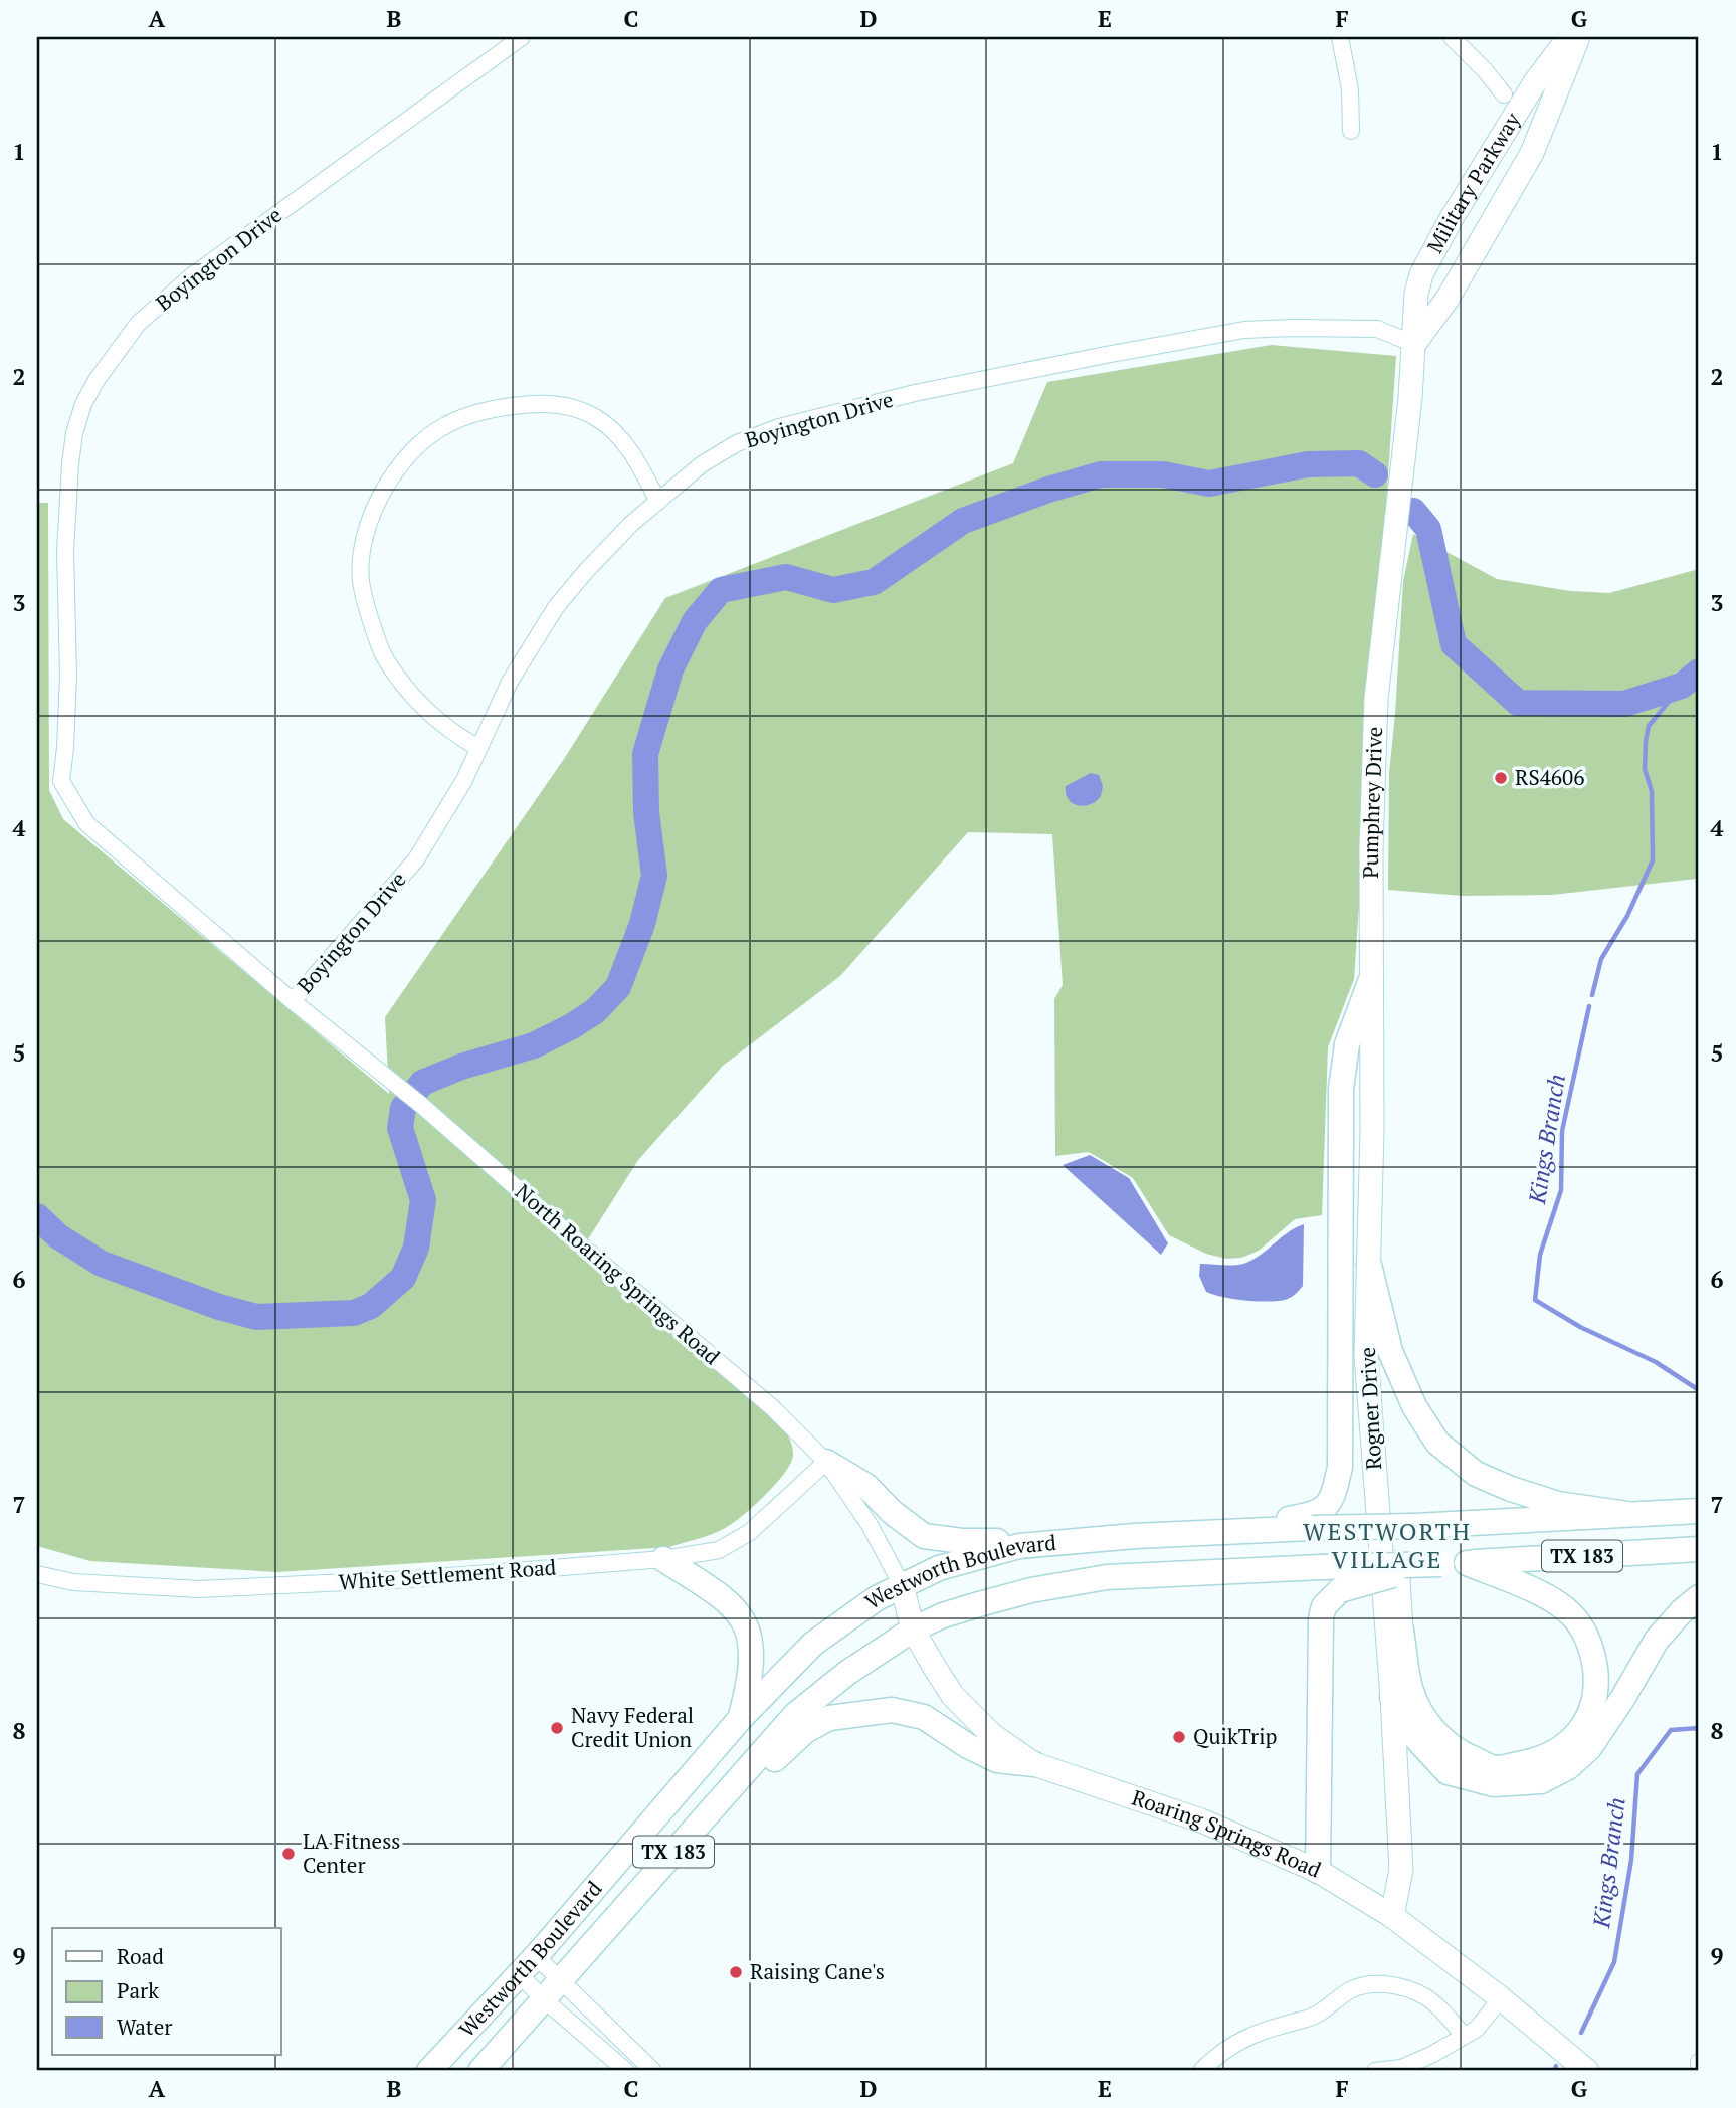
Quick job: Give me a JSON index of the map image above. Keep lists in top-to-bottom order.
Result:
{
  "streets": {
    "main road": ["TX 183", "Westworth Boulevard"],
    "street": [
      "Military Parkway",
      "Boyington Drive",
      "Pumphrey Drive",
      "North Roaring Springs Road",
      "Rogner Drive",
      "White Settlement Road",
      "Roaring Springs Road"
    ]
  },
  "crossings": [
    ["Military Parkway", "Boyington Drive"],
    ["Military Parkway", "Pumphrey Drive"],
    ["Boyington Drive", "Pumphrey Drive"],
    ["Boyington Drive", "North Roaring Springs Road"],
    ["Pumphrey Drive", "Rogner Drive"],
    ["North Roaring Springs Road", "White Settlement Road"],
    ["North Roaring Springs Road", "Westworth Boulevard"],
    ["North Roaring Springs Road", "Roaring Springs Road"],
    ["Rogner Drive", "Roaring Springs Road"],
    ["Westworth Boulevard", "Roaring Springs Road"]
  ],
  "districts": ["WESTWORTH VILLAGE"],
  "water": ["Kings Branch"],
  "places": [
    "RS4606",
    "Navy Federal Credit Union",
    "QuikTrip",
    "LA Fitness Center",
    "Raising Cane's"
  ],
  "legend": ["Road", "Park", "Water"],
  "grid": {
    "columns": [
      "A",
      "B",
      "C",
      "D",
      "E",
      "F",
      "G"
    ],
    "rows": [
      "1",
      "2",
      "3",
      "4",
      "5",
      "6",
      "7",
      "8",
      "9"
    ]
  }
}
